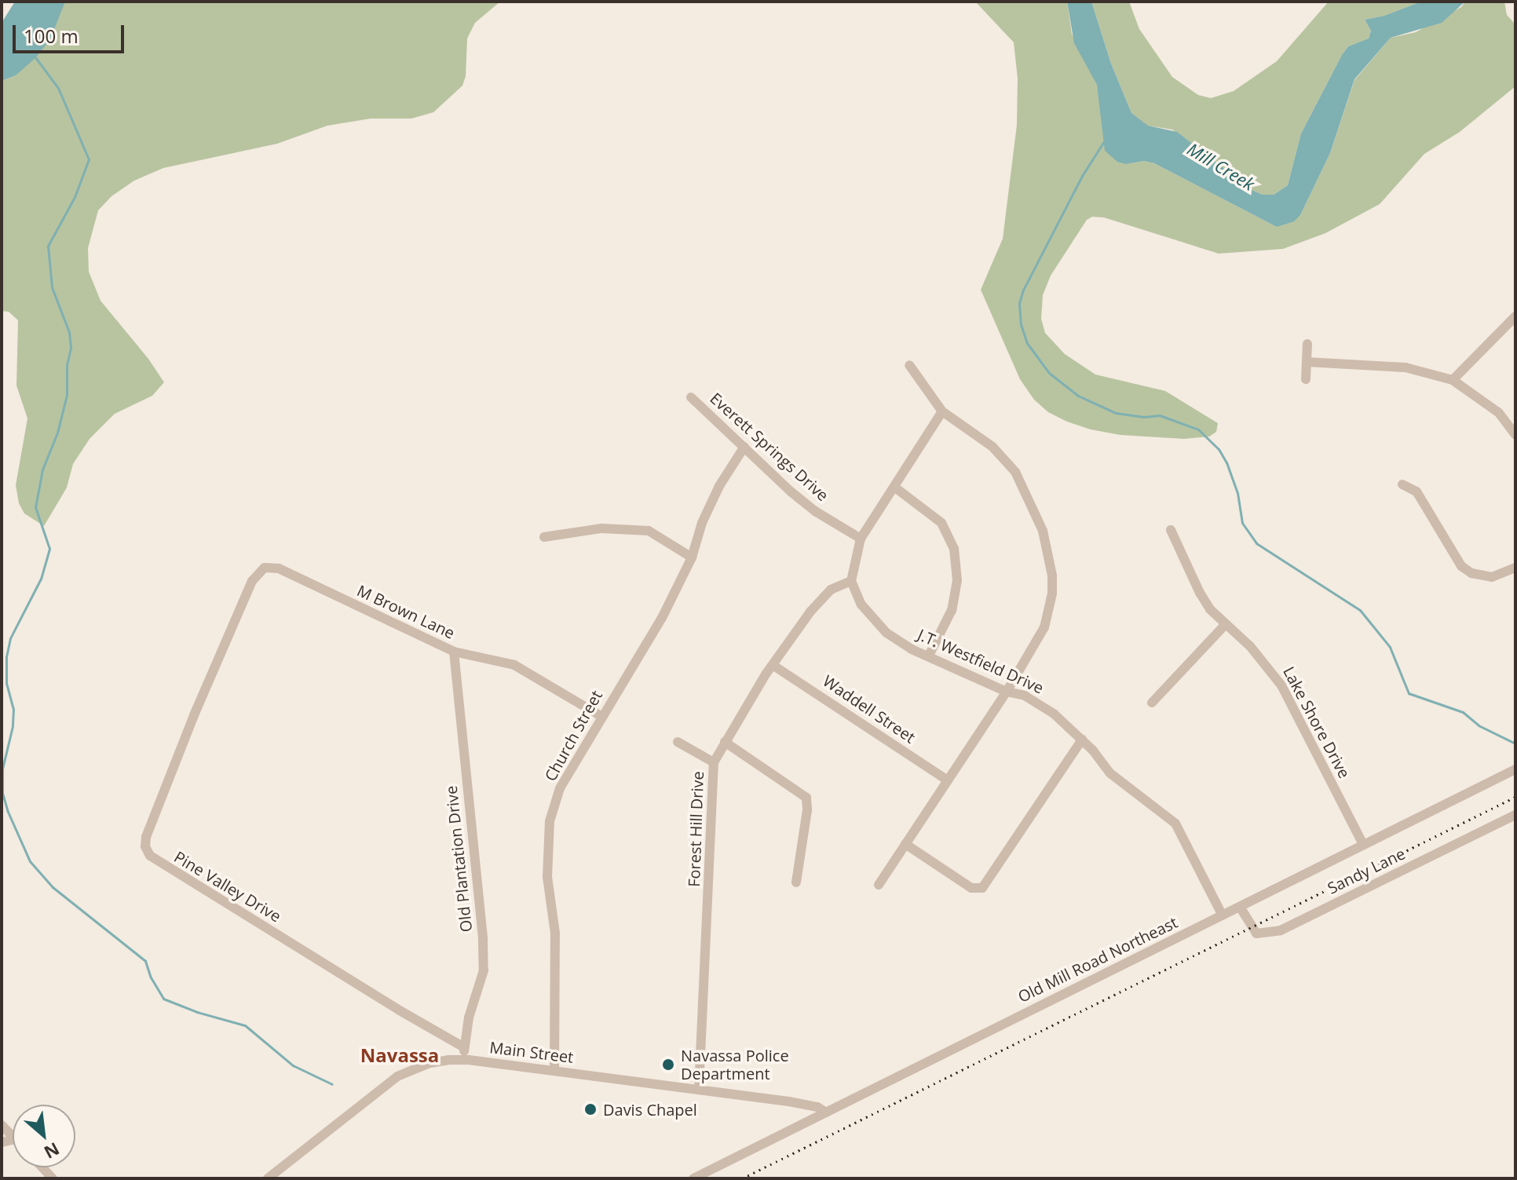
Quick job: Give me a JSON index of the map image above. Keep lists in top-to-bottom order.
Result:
{
  "streets": {
    "street": [
      "Everett Springs Drive",
      "M Brown Lane",
      "J.T. Westfield Drive",
      "Waddell Street",
      "Lake Shore Drive",
      "Church Street",
      "Forest Hill Drive",
      "Old Plantation Drive",
      "Sandy Lane",
      "Pine Valley Drive",
      "Old Mill Road Northeast",
      "Main Street"
    ]
  },
  "crossings": [
    ["Everett Springs Drive", "Church Street"],
    ["M Brown Lane", "Church Street"],
    ["M Brown Lane", "Old Plantation Drive"],
    ["M Brown Lane", "Pine Valley Drive"],
    ["J.T. Westfield Drive", "Forest Hill Drive"],
    ["J.T. Westfield Drive", "Old Mill Road Northeast"],
    ["Waddell Street", "Forest Hill Drive"],
    ["Lake Shore Drive", "Old Mill Road Northeast"],
    ["Church Street", "Main Street"],
    ["Forest Hill Drive", "Main Street"],
    ["Old Plantation Drive", "Pine Valley Drive"],
    ["Old Plantation Drive", "Main Street"],
    ["Sandy Lane", "Old Mill Road Northeast"],
    ["Old Mill Road Northeast", "Main Street"]
  ],
  "districts": ["Navassa"],
  "water": ["Mill Creek"],
  "places": ["Navassa Police Department", "Davis Chapel"],
  "scale_bar": "100 m",
  "north": "bottom right"
}
